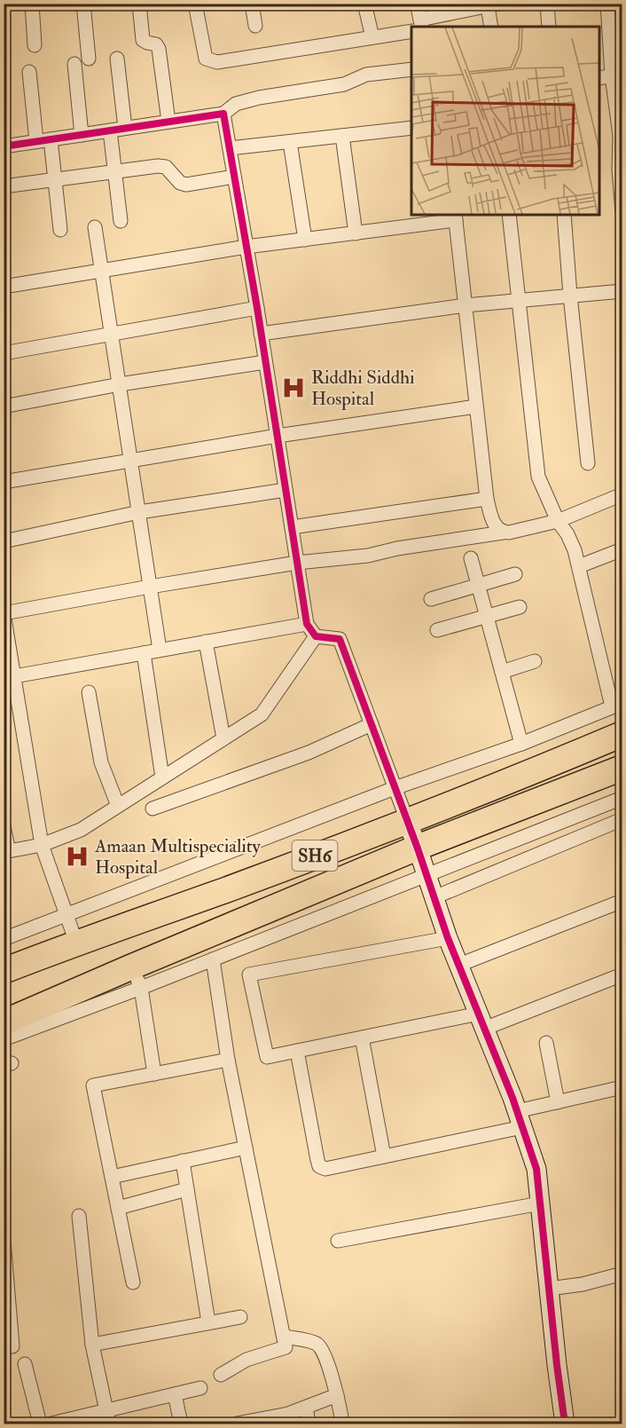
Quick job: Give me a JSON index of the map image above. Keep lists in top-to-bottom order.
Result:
{
  "streets": {
    "highway": ["SH6"]
  },
  "places": {
    "hospital": ["Riddhi Siddhi Hospital", "Amaan Multispeciality Hospital"]
  }
}
